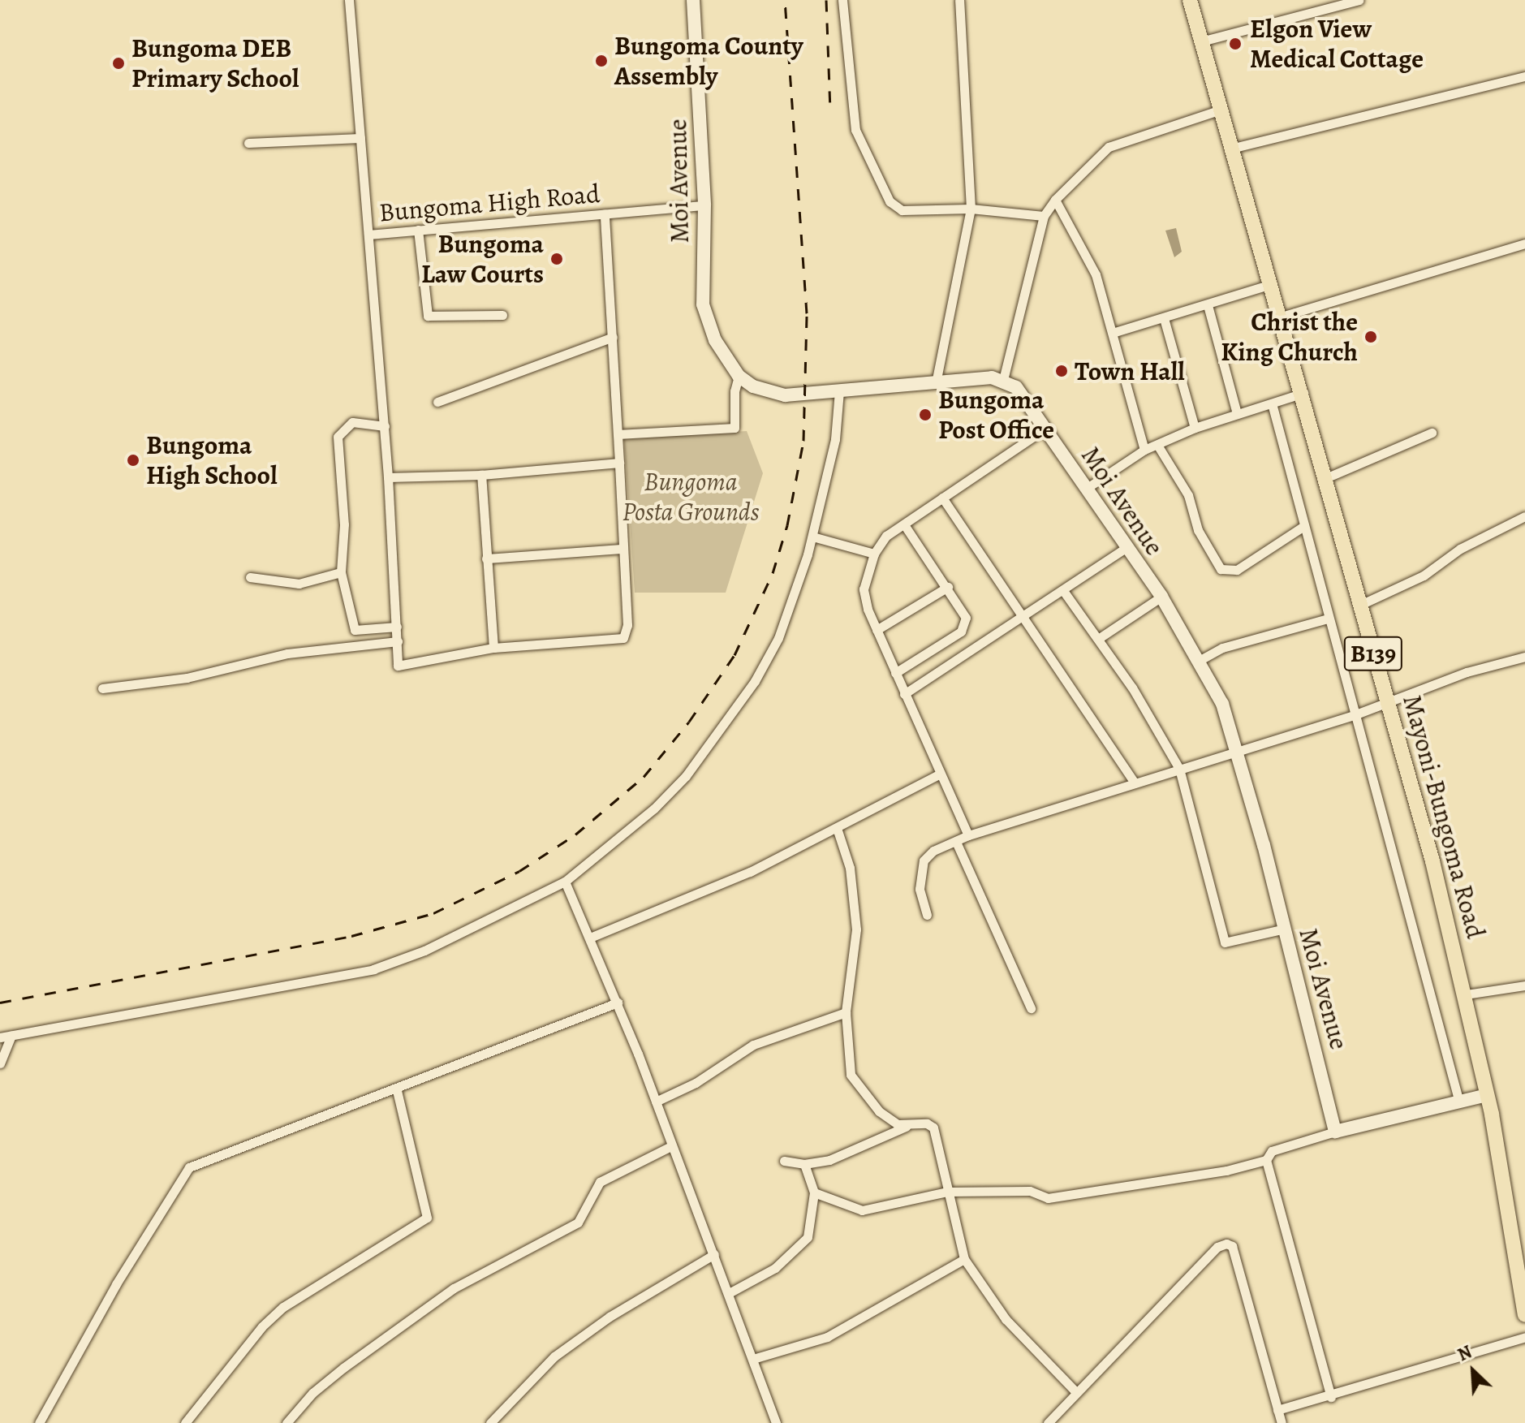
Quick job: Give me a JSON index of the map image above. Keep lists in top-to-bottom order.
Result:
{
  "streets": {
    "main road": ["B139", "Mayoni-Bungoma Road"],
    "street": ["Moi Avenue", "Bungoma High Road"]
  },
  "crossings": [
    ["Moi Avenue", "Bungoma High Road"]
  ],
  "parks": ["Bungoma Posta Grounds"],
  "places": [
    "Elgon View Medical Cottage",
    "Bungoma County Assembly",
    "Bungoma DEB Primary School",
    "Bungoma Law Courts",
    "Christ the King Church",
    "Town Hall",
    "Bungoma Post Office",
    "Bungoma High School"
  ],
  "north": "top left"
}
